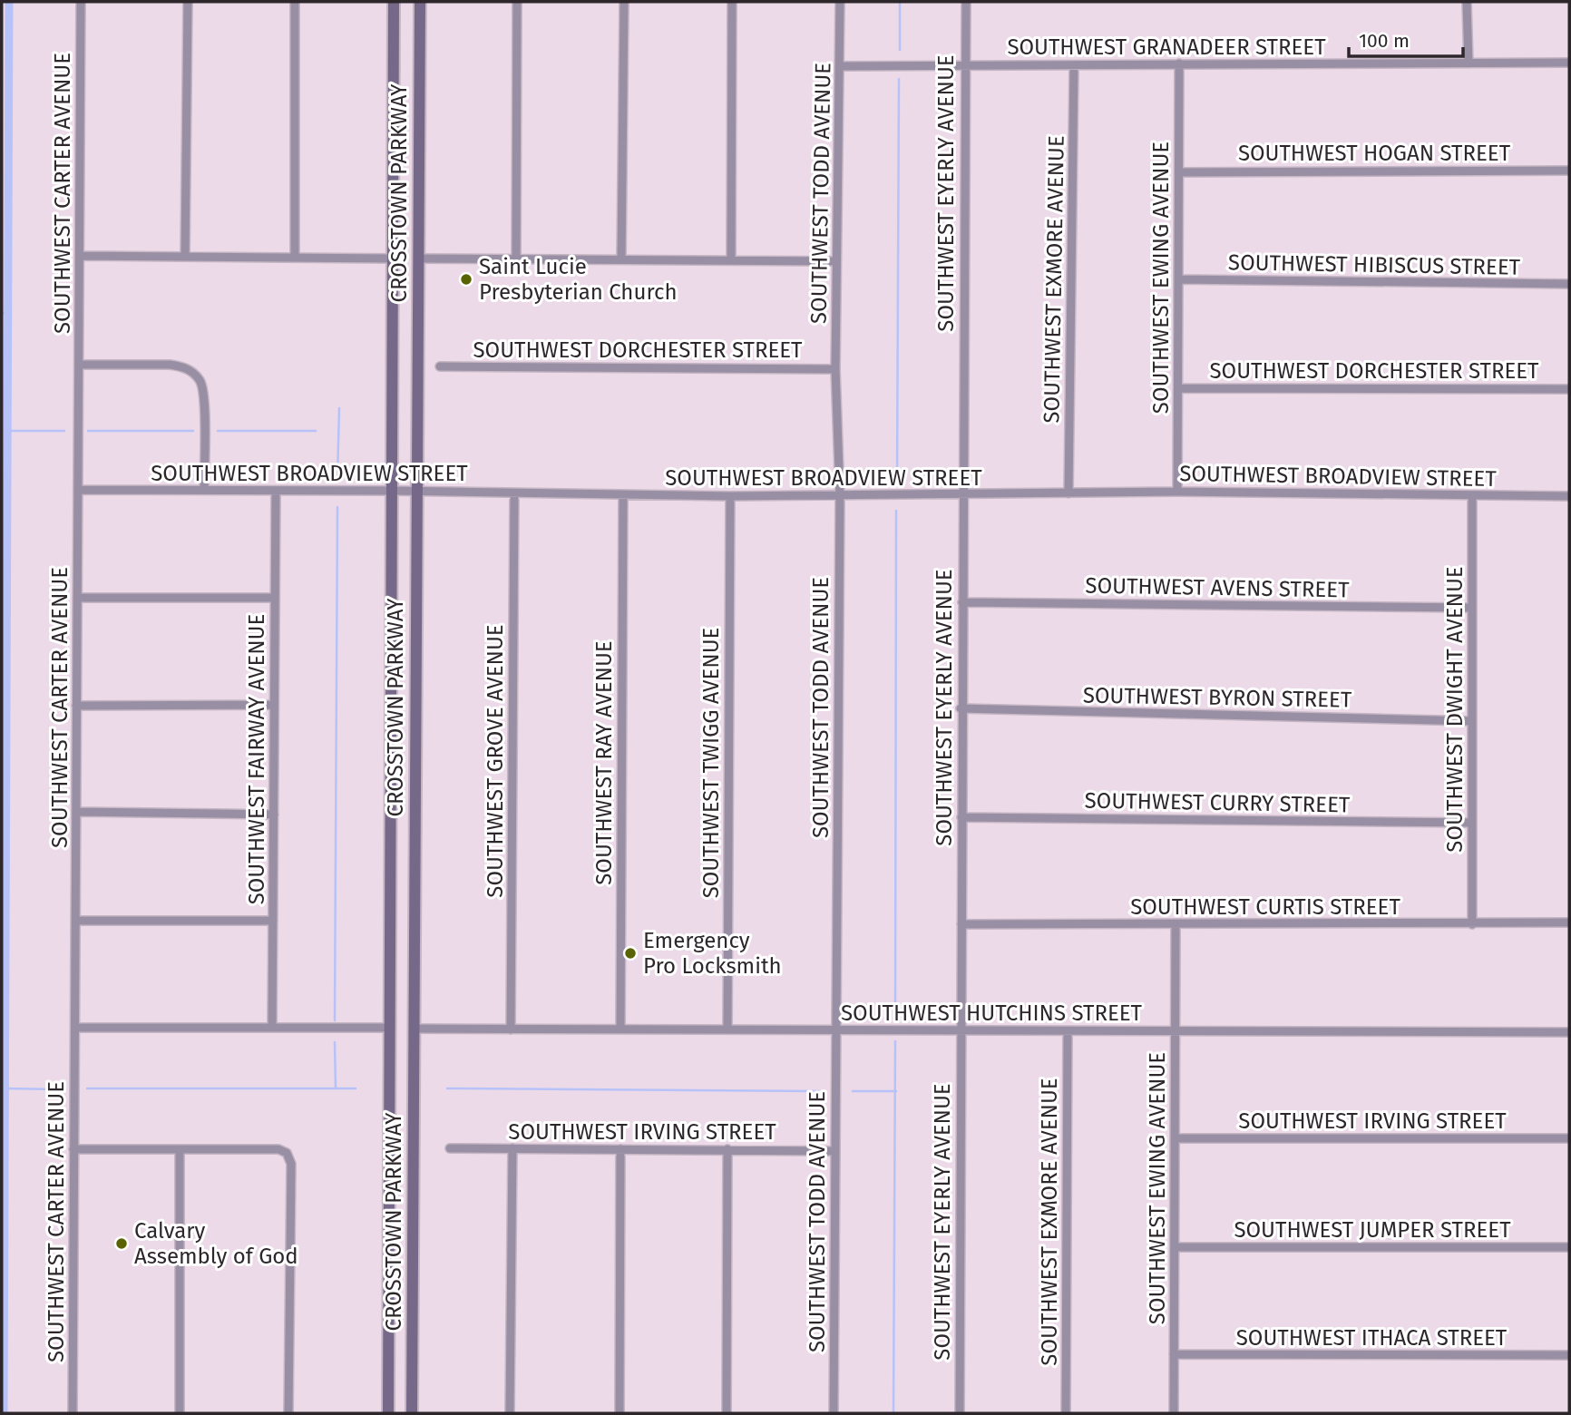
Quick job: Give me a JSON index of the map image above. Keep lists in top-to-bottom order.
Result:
{
  "streets": {
    "main road": ["CROSSTOWN PARKWAY"],
    "street": [
      "SOUTHWEST GRANADEER STREET",
      "SOUTHWEST HOGAN STREET",
      "SOUTHWEST CARTER AVENUE",
      "SOUTHWEST TODD AVENUE",
      "SOUTHWEST EYERLY AVENUE",
      "SOUTHWEST HIBISCUS STREET",
      "SOUTHWEST EWING AVENUE",
      "SOUTHWEST EXMORE AVENUE",
      "SOUTHWEST DORCHESTER STREET",
      "SOUTHWEST BROADVIEW STREET",
      "SOUTHWEST AVENS STREET",
      "SOUTHWEST BYRON STREET",
      "SOUTHWEST DWIGHT AVENUE",
      "SOUTHWEST FAIRWAY AVENUE",
      "SOUTHWEST GROVE AVENUE",
      "SOUTHWEST RAY AVENUE",
      "SOUTHWEST TWIGG AVENUE",
      "SOUTHWEST CURRY STREET",
      "SOUTHWEST CURTIS STREET",
      "SOUTHWEST HUTCHINS STREET",
      "SOUTHWEST IRVING STREET",
      "SOUTHWEST JUMPER STREET",
      "SOUTHWEST ITHACA STREET"
    ]
  },
  "crossings": [
    ["SOUTHWEST GRANADEER STREET", "SOUTHWEST TODD AVENUE"],
    ["SOUTHWEST GRANADEER STREET", "SOUTHWEST EYERLY AVENUE"],
    ["SOUTHWEST GRANADEER STREET", "SOUTHWEST EWING AVENUE"],
    ["SOUTHWEST GRANADEER STREET", "SOUTHWEST EXMORE AVENUE"],
    ["SOUTHWEST HOGAN STREET", "SOUTHWEST EWING AVENUE"],
    ["SOUTHWEST CARTER AVENUE", "SOUTHWEST BROADVIEW STREET"],
    ["CROSSTOWN PARKWAY", "SOUTHWEST BROADVIEW STREET"],
    ["CROSSTOWN PARKWAY", "SOUTHWEST HUTCHINS STREET"],
    ["SOUTHWEST TODD AVENUE", "SOUTHWEST DORCHESTER STREET"],
    ["SOUTHWEST TODD AVENUE", "SOUTHWEST BROADVIEW STREET"],
    ["SOUTHWEST TODD AVENUE", "SOUTHWEST HUTCHINS STREET"],
    ["SOUTHWEST TODD AVENUE", "SOUTHWEST IRVING STREET"],
    ["SOUTHWEST EYERLY AVENUE", "SOUTHWEST BROADVIEW STREET"],
    ["SOUTHWEST EYERLY AVENUE", "SOUTHWEST AVENS STREET"],
    ["SOUTHWEST EYERLY AVENUE", "SOUTHWEST BYRON STREET"],
    ["SOUTHWEST EYERLY AVENUE", "SOUTHWEST CURRY STREET"],
    ["SOUTHWEST EYERLY AVENUE", "SOUTHWEST CURTIS STREET"],
    ["SOUTHWEST EYERLY AVENUE", "SOUTHWEST HUTCHINS STREET"],
    ["SOUTHWEST HIBISCUS STREET", "SOUTHWEST EWING AVENUE"],
    ["SOUTHWEST EWING AVENUE", "SOUTHWEST DORCHESTER STREET"],
    ["SOUTHWEST EWING AVENUE", "SOUTHWEST BROADVIEW STREET"],
    ["SOUTHWEST EWING AVENUE", "SOUTHWEST CURTIS STREET"],
    ["SOUTHWEST EWING AVENUE", "SOUTHWEST HUTCHINS STREET"],
    ["SOUTHWEST EWING AVENUE", "SOUTHWEST IRVING STREET"],
    ["SOUTHWEST EWING AVENUE", "SOUTHWEST JUMPER STREET"],
    ["SOUTHWEST EWING AVENUE", "SOUTHWEST ITHACA STREET"],
    ["SOUTHWEST EXMORE AVENUE", "SOUTHWEST BROADVIEW STREET"],
    ["SOUTHWEST EXMORE AVENUE", "SOUTHWEST HUTCHINS STREET"],
    ["SOUTHWEST BROADVIEW STREET", "SOUTHWEST DWIGHT AVENUE"],
    ["SOUTHWEST BROADVIEW STREET", "SOUTHWEST FAIRWAY AVENUE"],
    ["SOUTHWEST BROADVIEW STREET", "SOUTHWEST GROVE AVENUE"],
    ["SOUTHWEST BROADVIEW STREET", "SOUTHWEST RAY AVENUE"],
    ["SOUTHWEST BROADVIEW STREET", "SOUTHWEST TWIGG AVENUE"],
    ["SOUTHWEST AVENS STREET", "SOUTHWEST DWIGHT AVENUE"],
    ["SOUTHWEST BYRON STREET", "SOUTHWEST DWIGHT AVENUE"],
    ["SOUTHWEST DWIGHT AVENUE", "SOUTHWEST CURRY STREET"],
    ["SOUTHWEST DWIGHT AVENUE", "SOUTHWEST CURTIS STREET"],
    ["SOUTHWEST GROVE AVENUE", "SOUTHWEST HUTCHINS STREET"],
    ["SOUTHWEST RAY AVENUE", "SOUTHWEST HUTCHINS STREET"],
    ["SOUTHWEST TWIGG AVENUE", "SOUTHWEST HUTCHINS STREET"]
  ],
  "places": ["Saint Lucie Presbyterian Church", "Emergency Pro Locksmith", "Calvary Assembly of God"],
  "scale_bar": "100 m"
}
